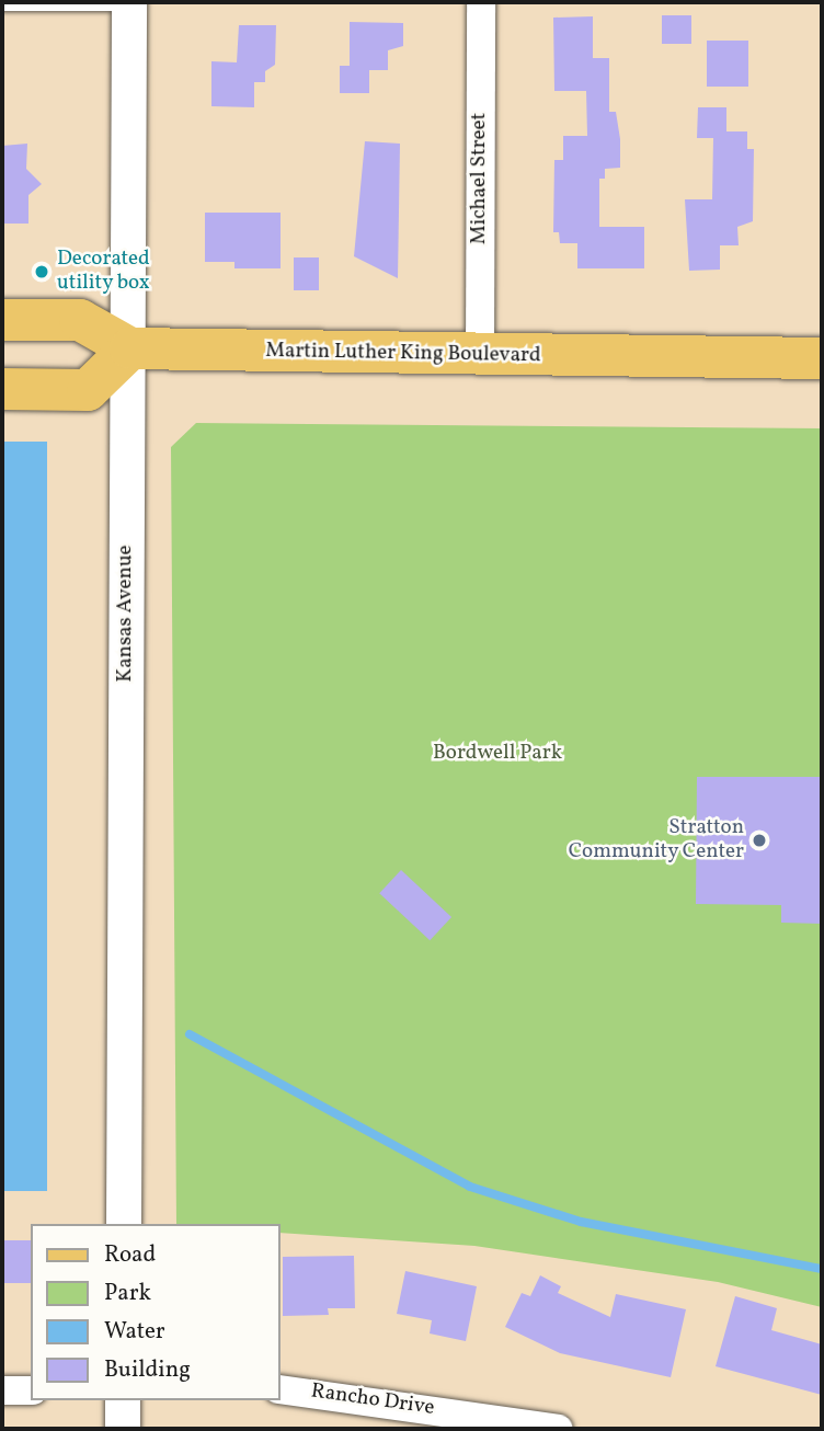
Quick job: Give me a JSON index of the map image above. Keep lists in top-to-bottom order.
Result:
{
  "streets": {
    "main road": ["Martin Luther King Boulevard"],
    "street": ["Michael Street", "Kansas Avenue", "Rancho Drive"]
  },
  "crossings": [
    ["Michael Street", "Martin Luther King Boulevard"],
    ["Martin Luther King Boulevard", "Kansas Avenue"]
  ],
  "parks": ["Bordwell Park"],
  "places": ["Decorated utility box", "Stratton Community Center"],
  "legend": [
    "Road",
    "Park",
    "Water",
    "Building"
  ]
}
